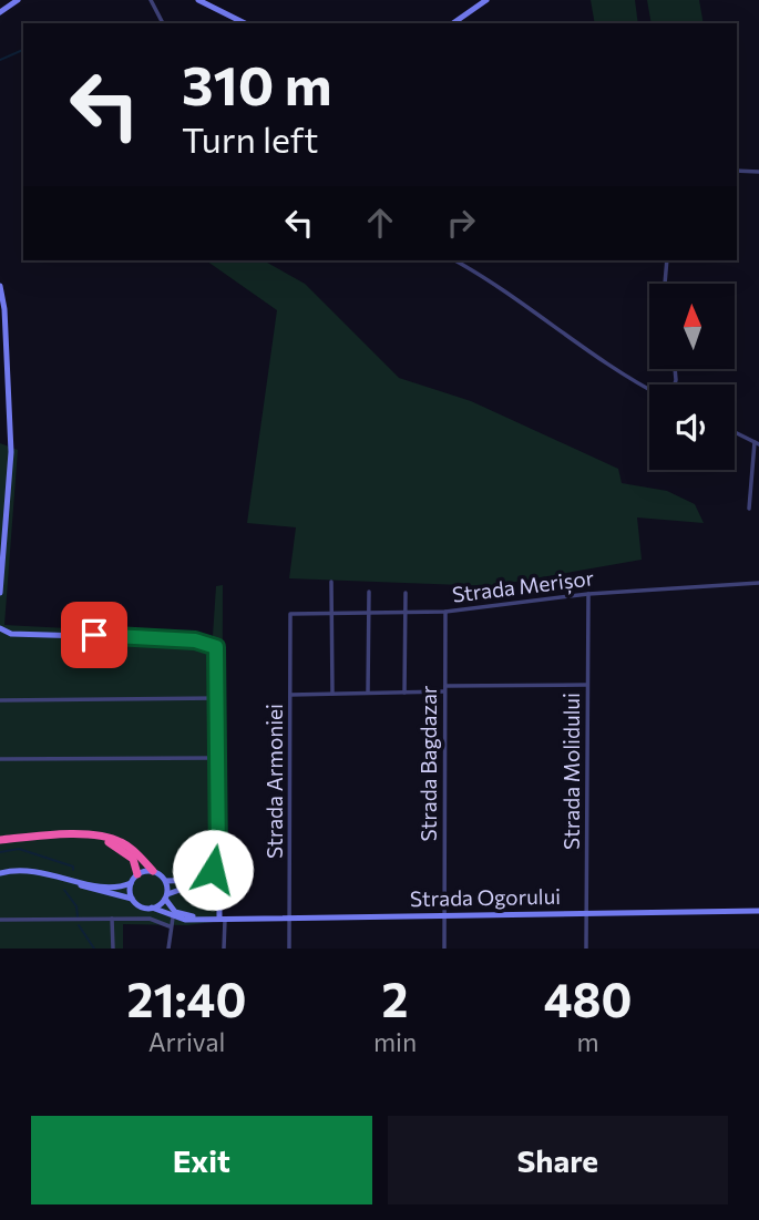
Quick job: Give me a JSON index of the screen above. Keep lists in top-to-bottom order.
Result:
{
  "streets": {
    "street": [
      "Strada Merișor",
      "Strada Bagdazar",
      "Strada Molidului",
      "Strada Armoniei",
      "Strada Ogorului"
    ]
  },
  "crossings": [
    ["Strada Merișor", "Strada Bagdazar"],
    ["Strada Merișor", "Strada Molidului"],
    ["Strada Merișor", "Strada Armoniei"],
    ["Strada Bagdazar", "Strada Ogorului"],
    ["Strada Molidului", "Strada Ogorului"],
    ["Strada Armoniei", "Strada Ogorului"]
  ],
  "north": "top",
  "page": {
    "turn": ["310 m", "Turn left"],
    "eta": [
      "21:40",
      "Arrival",
      "2",
      "min",
      "480",
      "m"
    ],
    "buttons": ["Exit", "Share"]
  }
}
